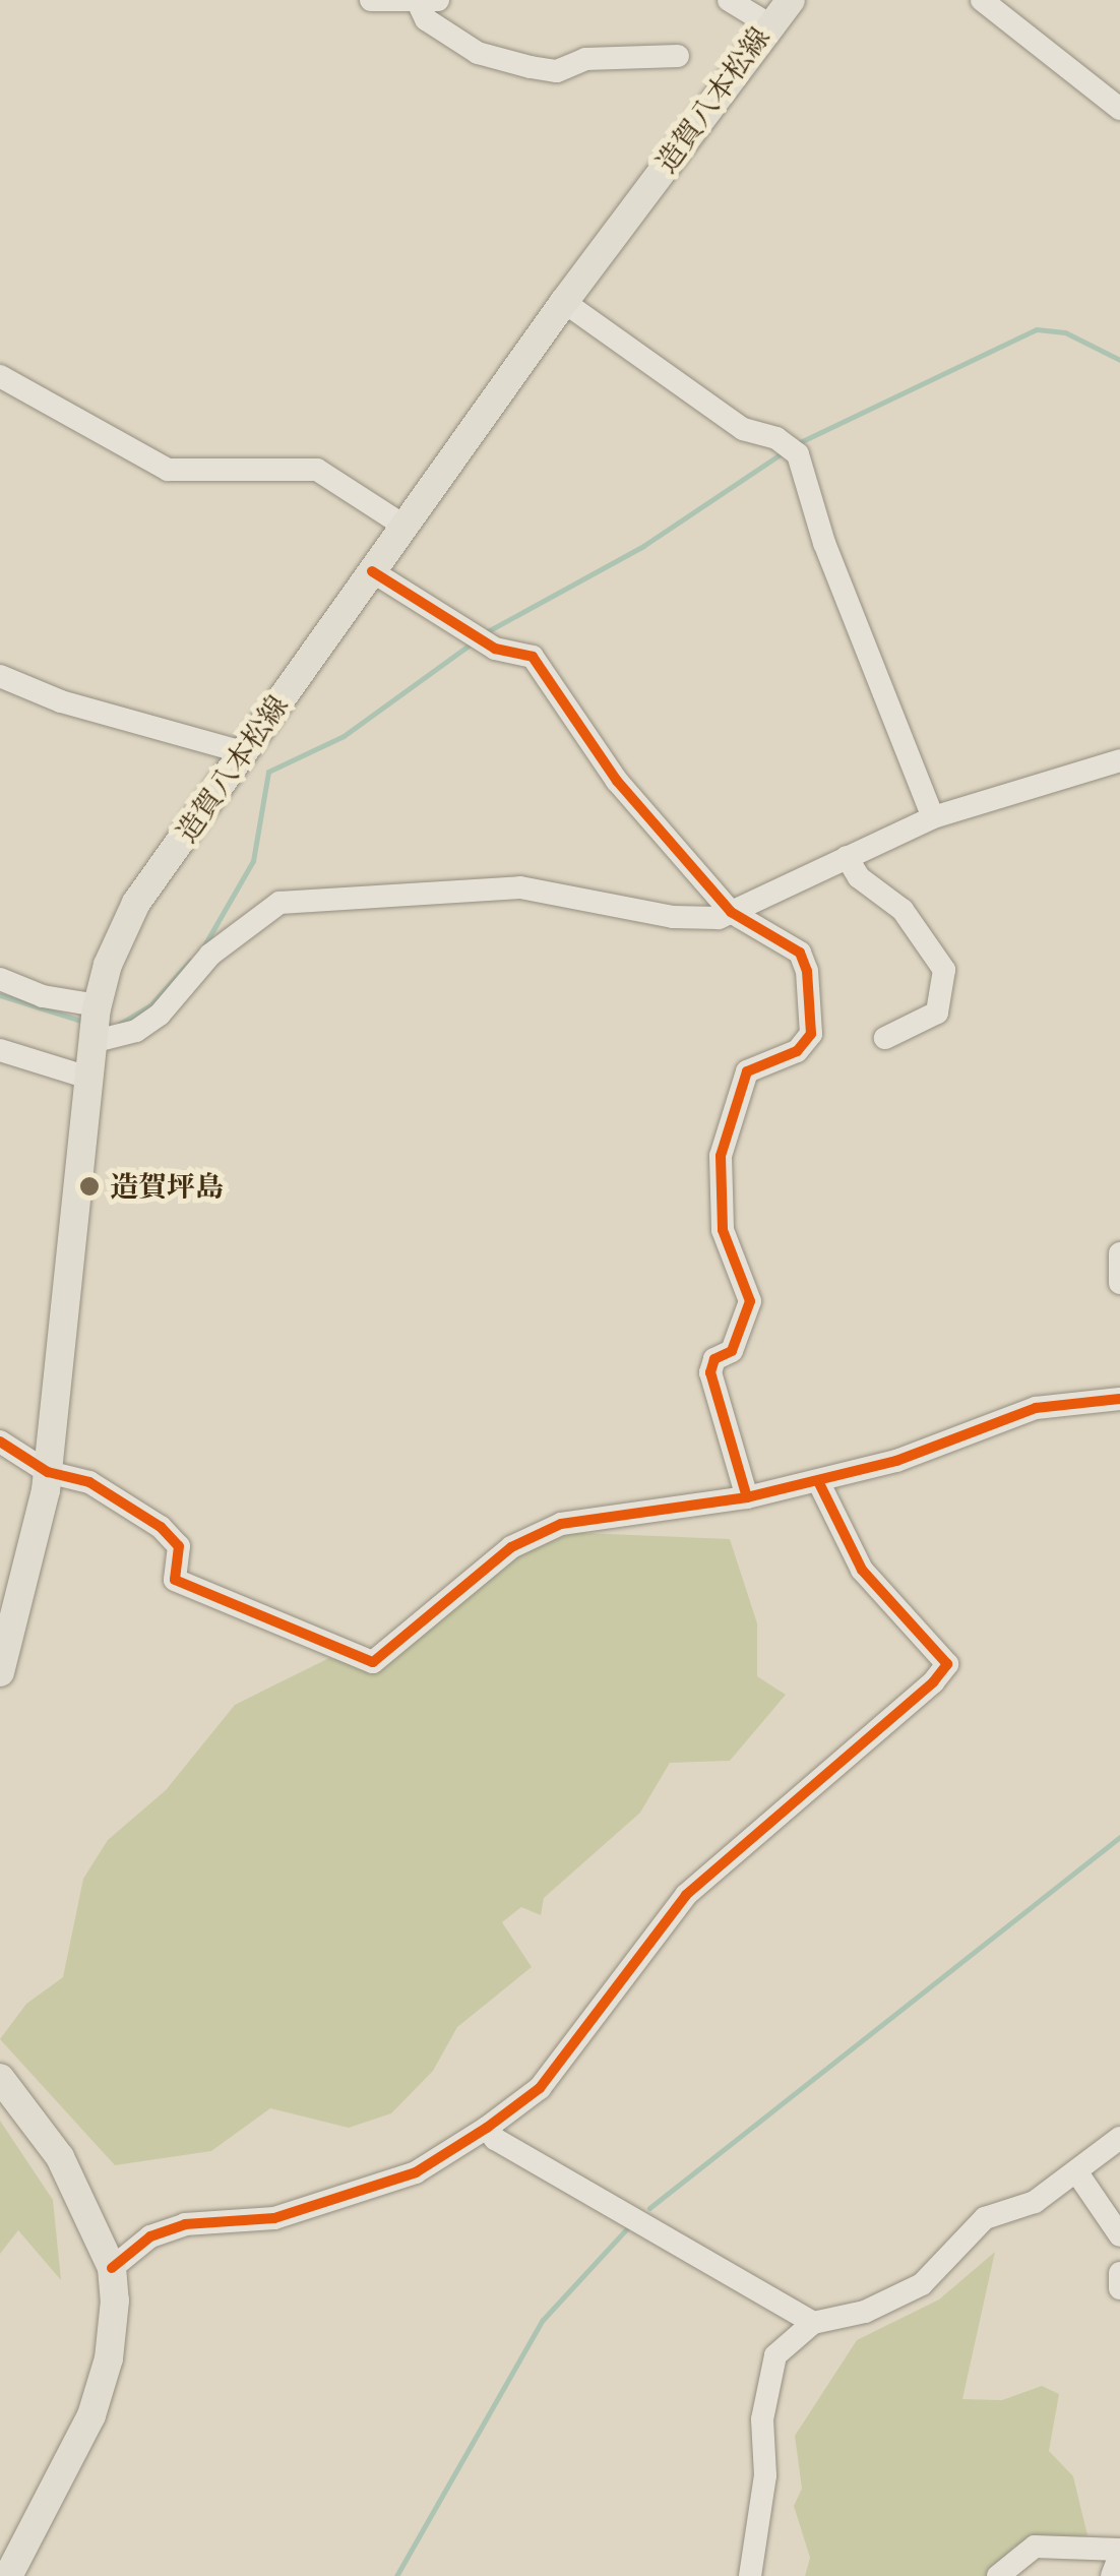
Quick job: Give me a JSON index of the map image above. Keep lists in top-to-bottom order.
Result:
{
  "streets": {
    "main road": ["造賀八本松線"]
  },
  "places": ["造賀坪島"]
}
